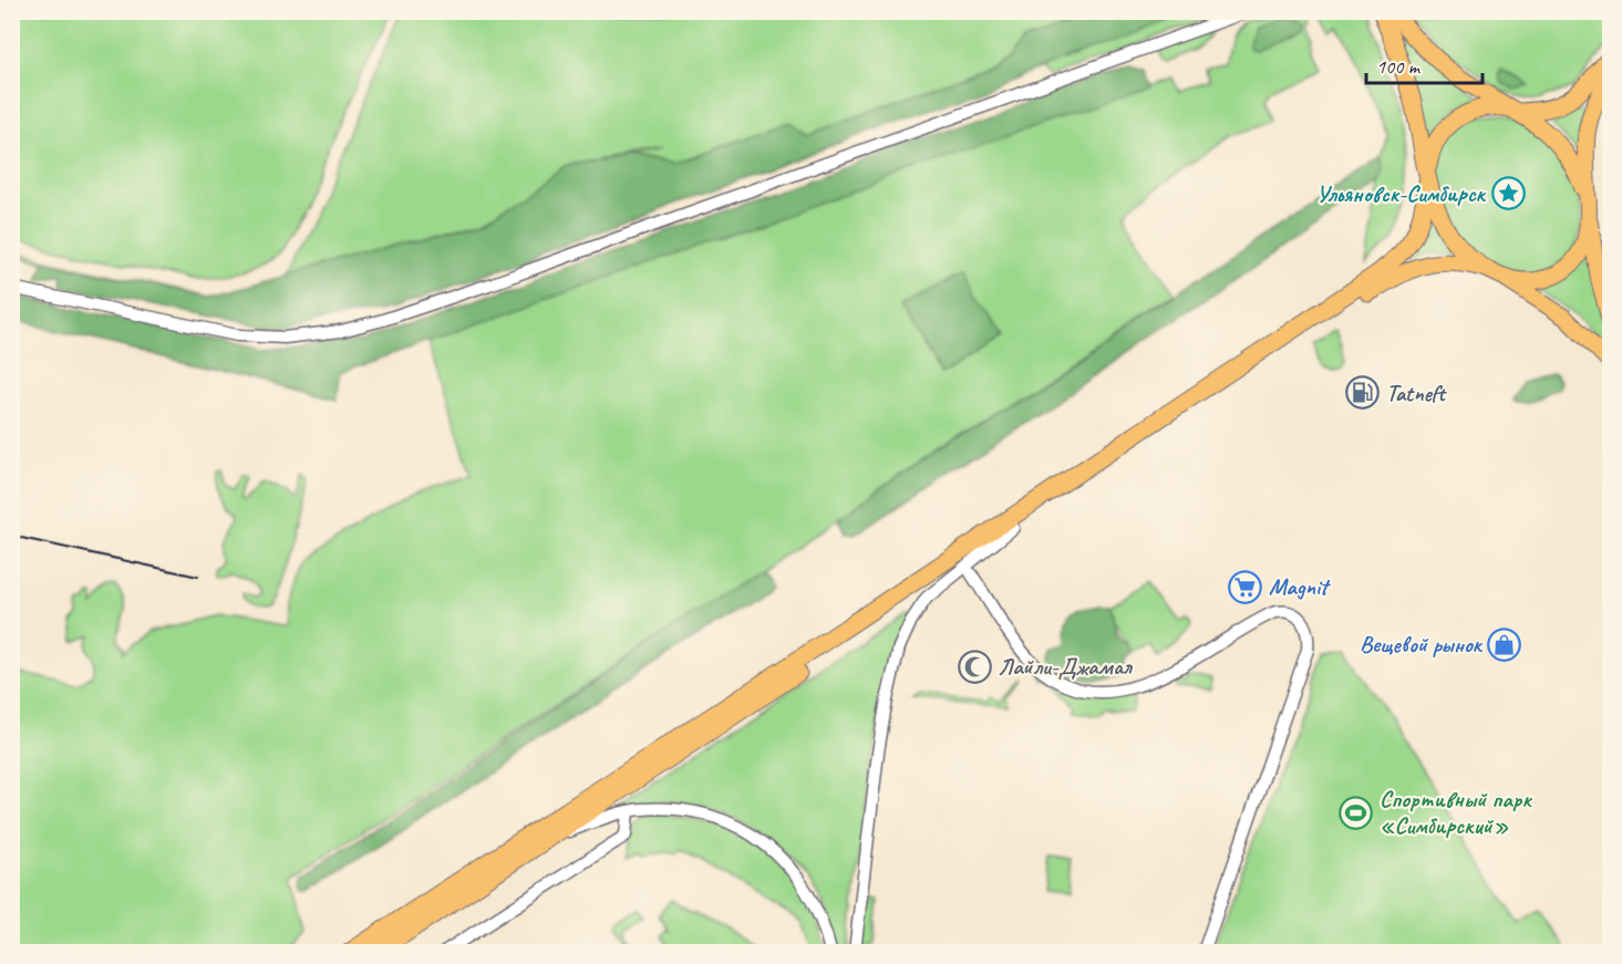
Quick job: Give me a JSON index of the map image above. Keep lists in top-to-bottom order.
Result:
{
  "places": {
    "place": ["Ульяновск-Симбирск"],
    "fuel station": ["Tatneft"],
    "supermarket": ["Magnit"],
    "shop": ["Вещевой рынок"],
    "mosque": ["Лайли-Джамал"],
    "sports": ["Спортивный парк «Симбирский»"]
  },
  "scale_bar": "100 m"
}
